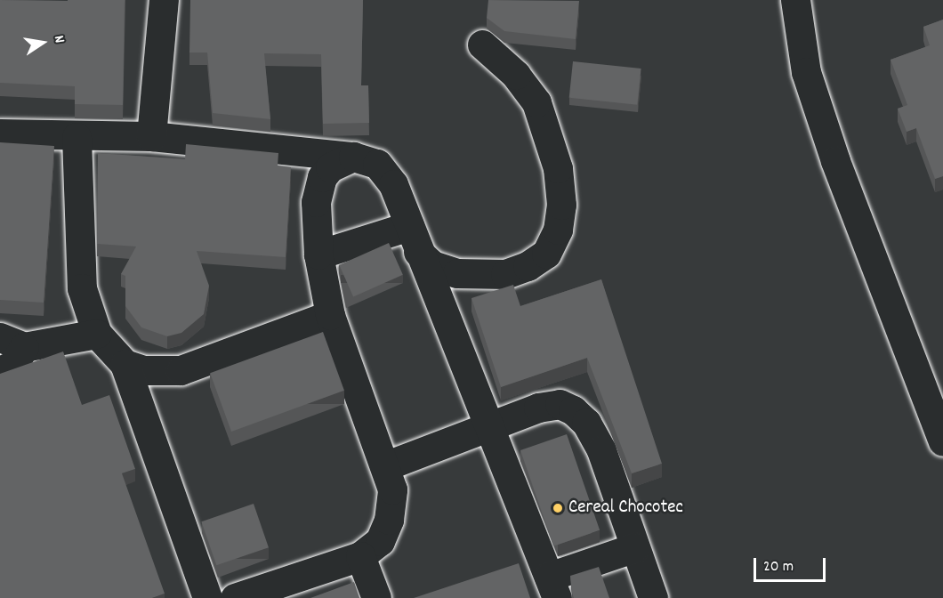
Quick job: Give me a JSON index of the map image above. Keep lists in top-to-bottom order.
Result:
{
  "places": ["Cereal Chocotec"],
  "scale_bar": "20 m",
  "north": "right"
}
